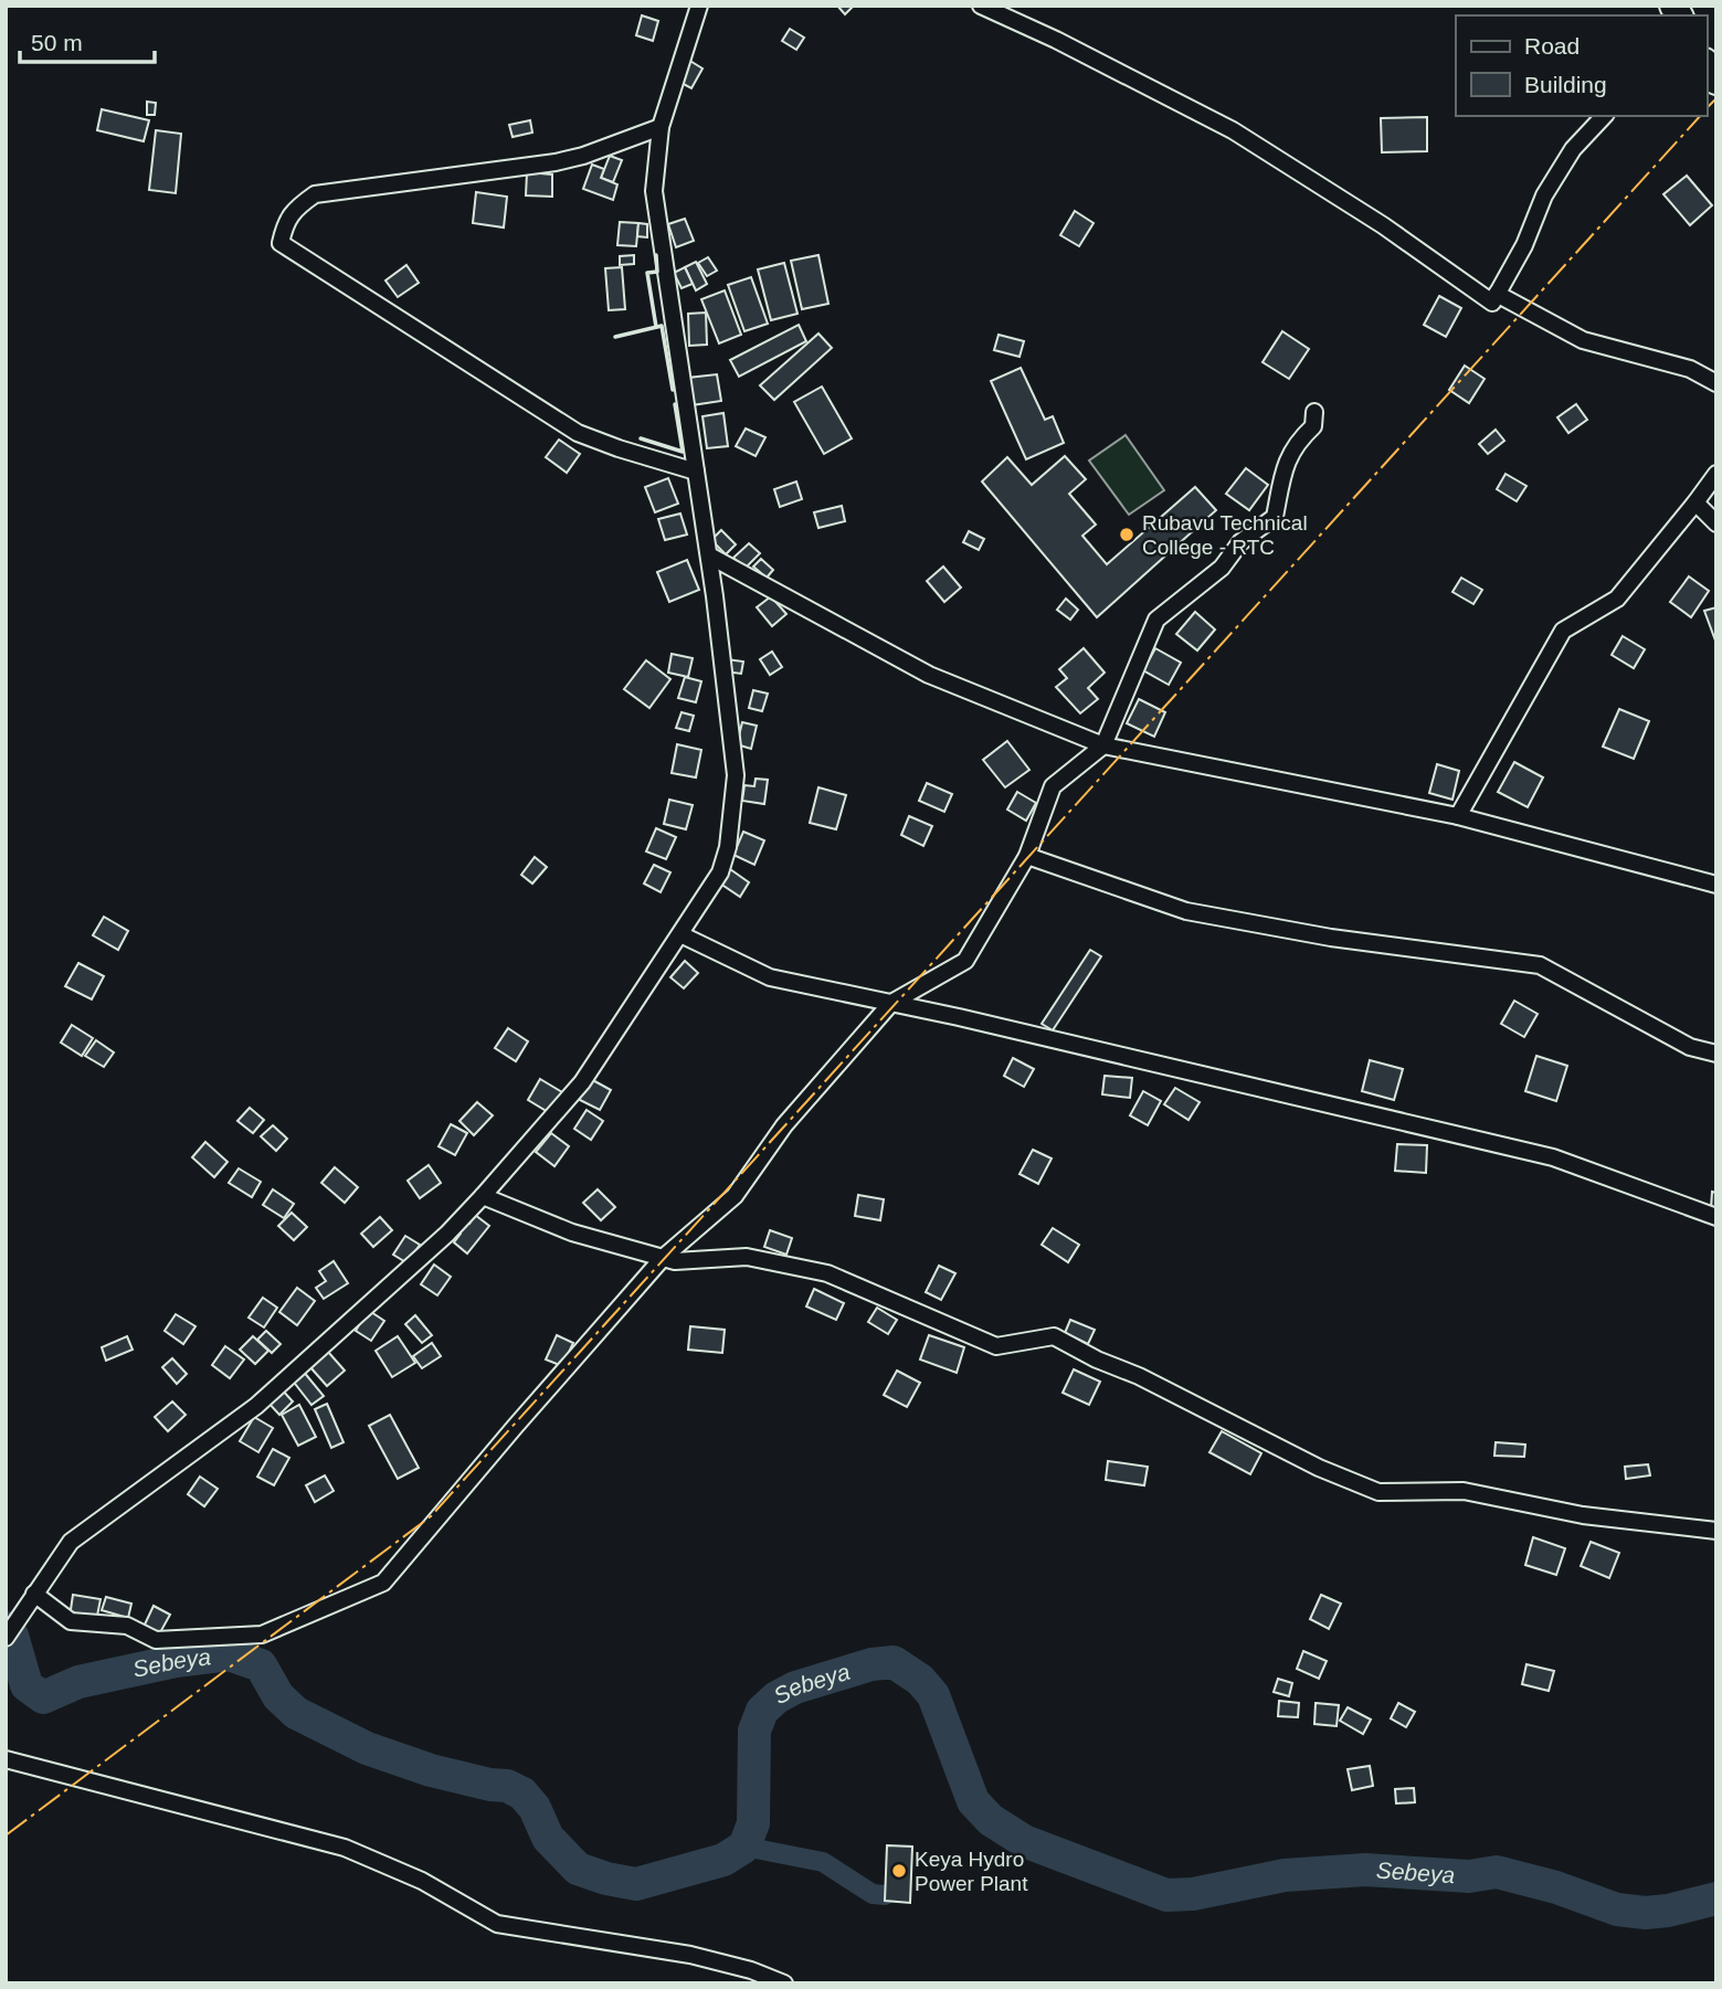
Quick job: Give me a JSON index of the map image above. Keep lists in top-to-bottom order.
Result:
{
  "water": ["Sebeya"],
  "places": ["Rubavu Technical College - RTC", "Keya Hydro Power Plant"],
  "legend": ["Road", "Building"],
  "scale_bar": "50 m"
}
